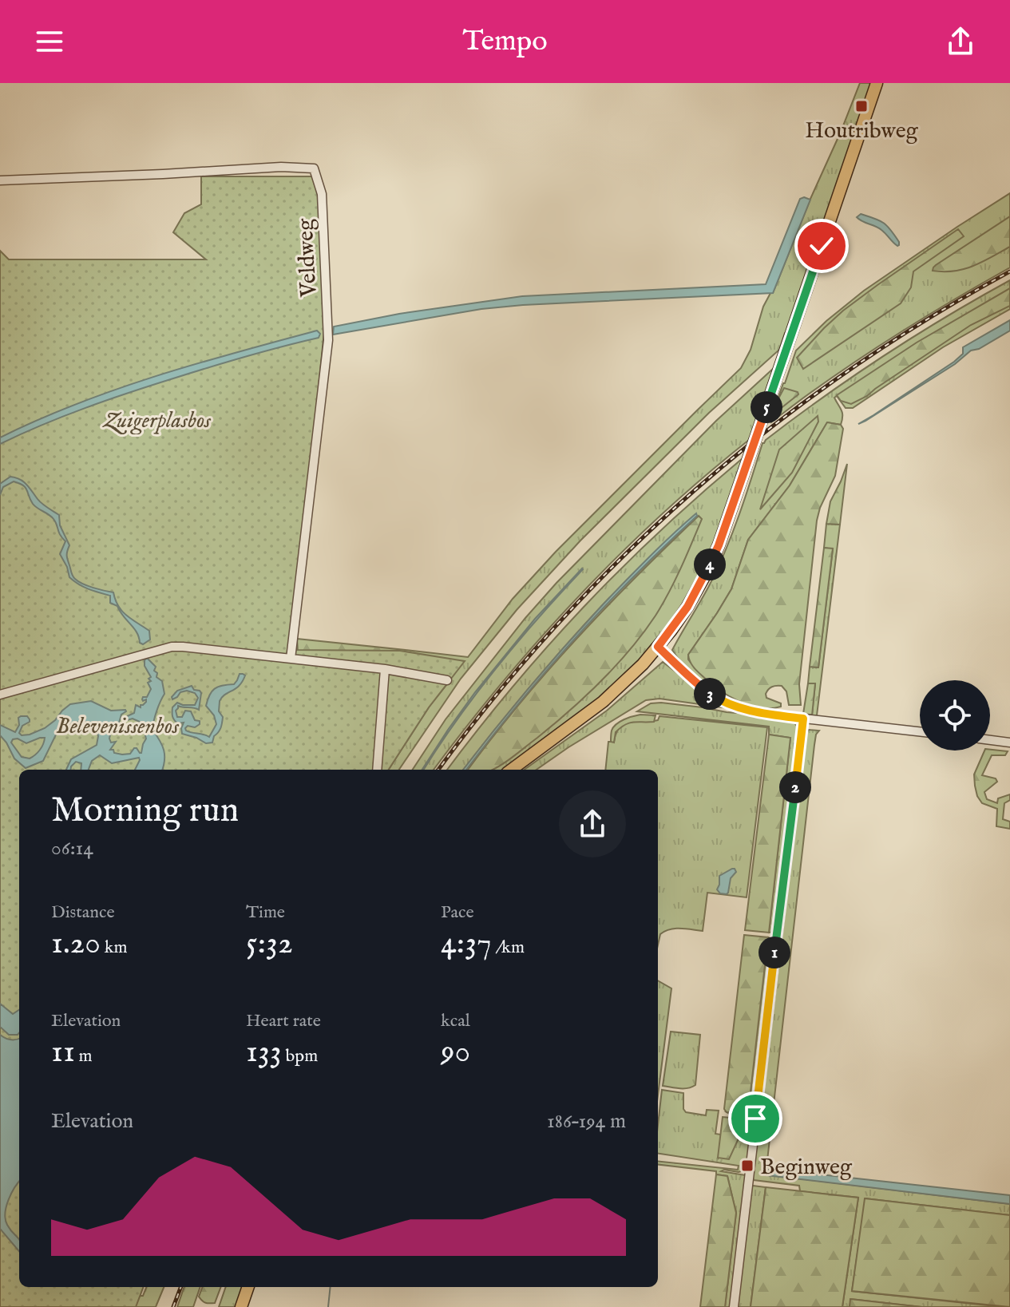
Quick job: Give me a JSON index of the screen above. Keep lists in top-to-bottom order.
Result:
{
  "streets": {
    "street": ["Veldweg"]
  },
  "parks": ["Zuigerplasbos", "Belevenissenbos"],
  "places": {
    "transit": ["Houtribweg", "Beginweg"]
  },
  "page": {
    "header": "Tempo",
    "pins": [
      "5",
      "4",
      "3",
      "2",
      "1"
    ],
    "heading": ["Morning run", "06:14"],
    "stats": [
      ["Distance", "1.20 km"],
      ["Time", "5:32"],
      ["Pace", "4:37 /km"],
      ["Elevation", "11 m"],
      ["Heart rate", "133 bpm"],
      ["kcal", "90"]
    ],
    "chart": ["Elevation", "186–194 m"]
  }
}
